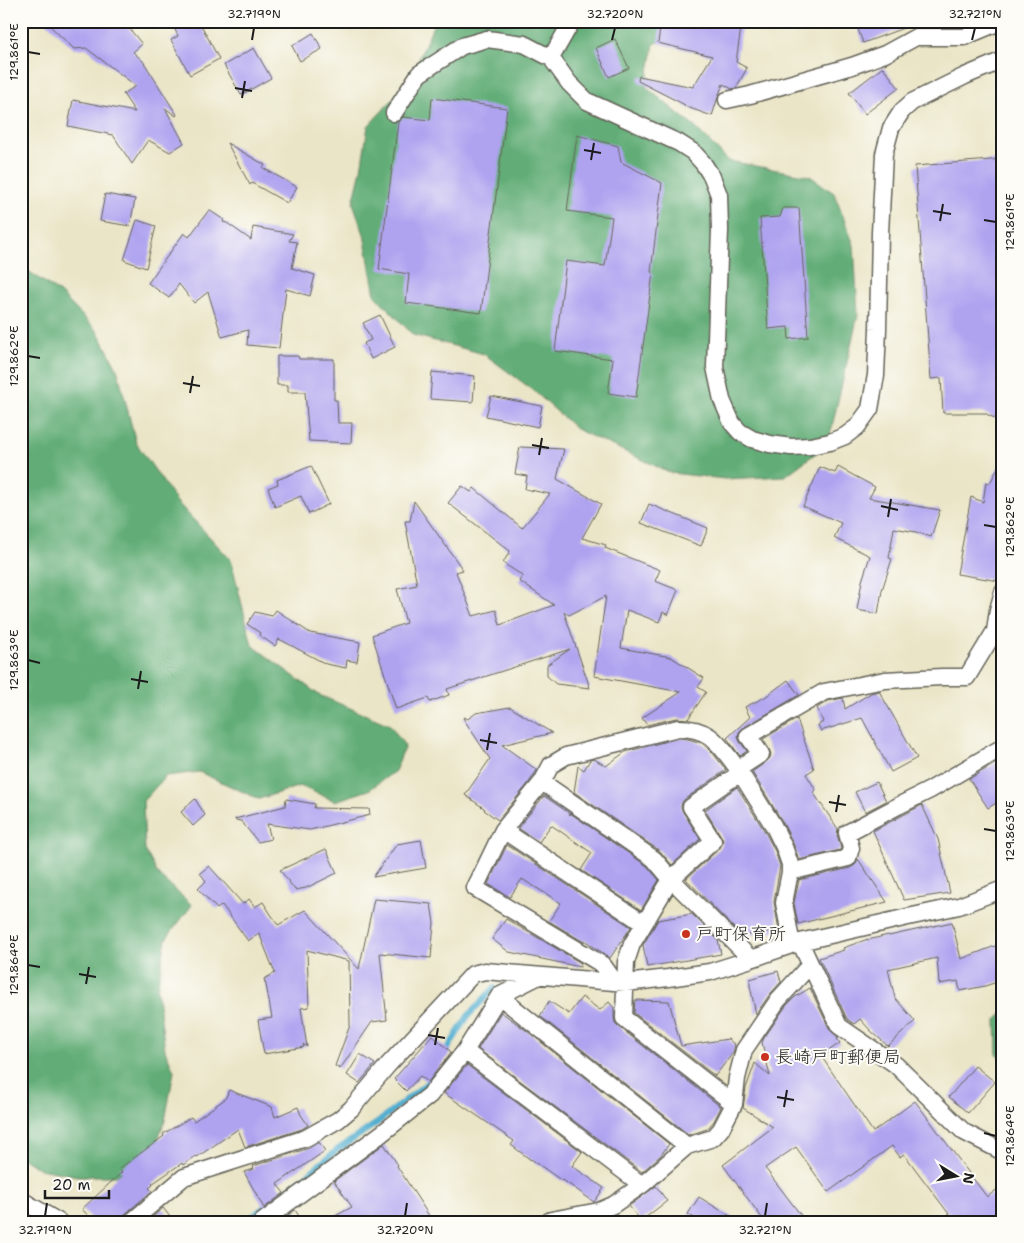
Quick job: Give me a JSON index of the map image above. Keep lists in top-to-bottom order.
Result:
{
  "places": ["戸町保育所", "長崎戸町郵便局"],
  "scale_bar": "20 m",
  "north": "right",
  "coordinates": [
    "32.719°N",
    "32.720°N",
    "32.721°N",
    "129.861°E",
    "129.862°E",
    "129.863°E",
    "129.864°E"
  ]
}
